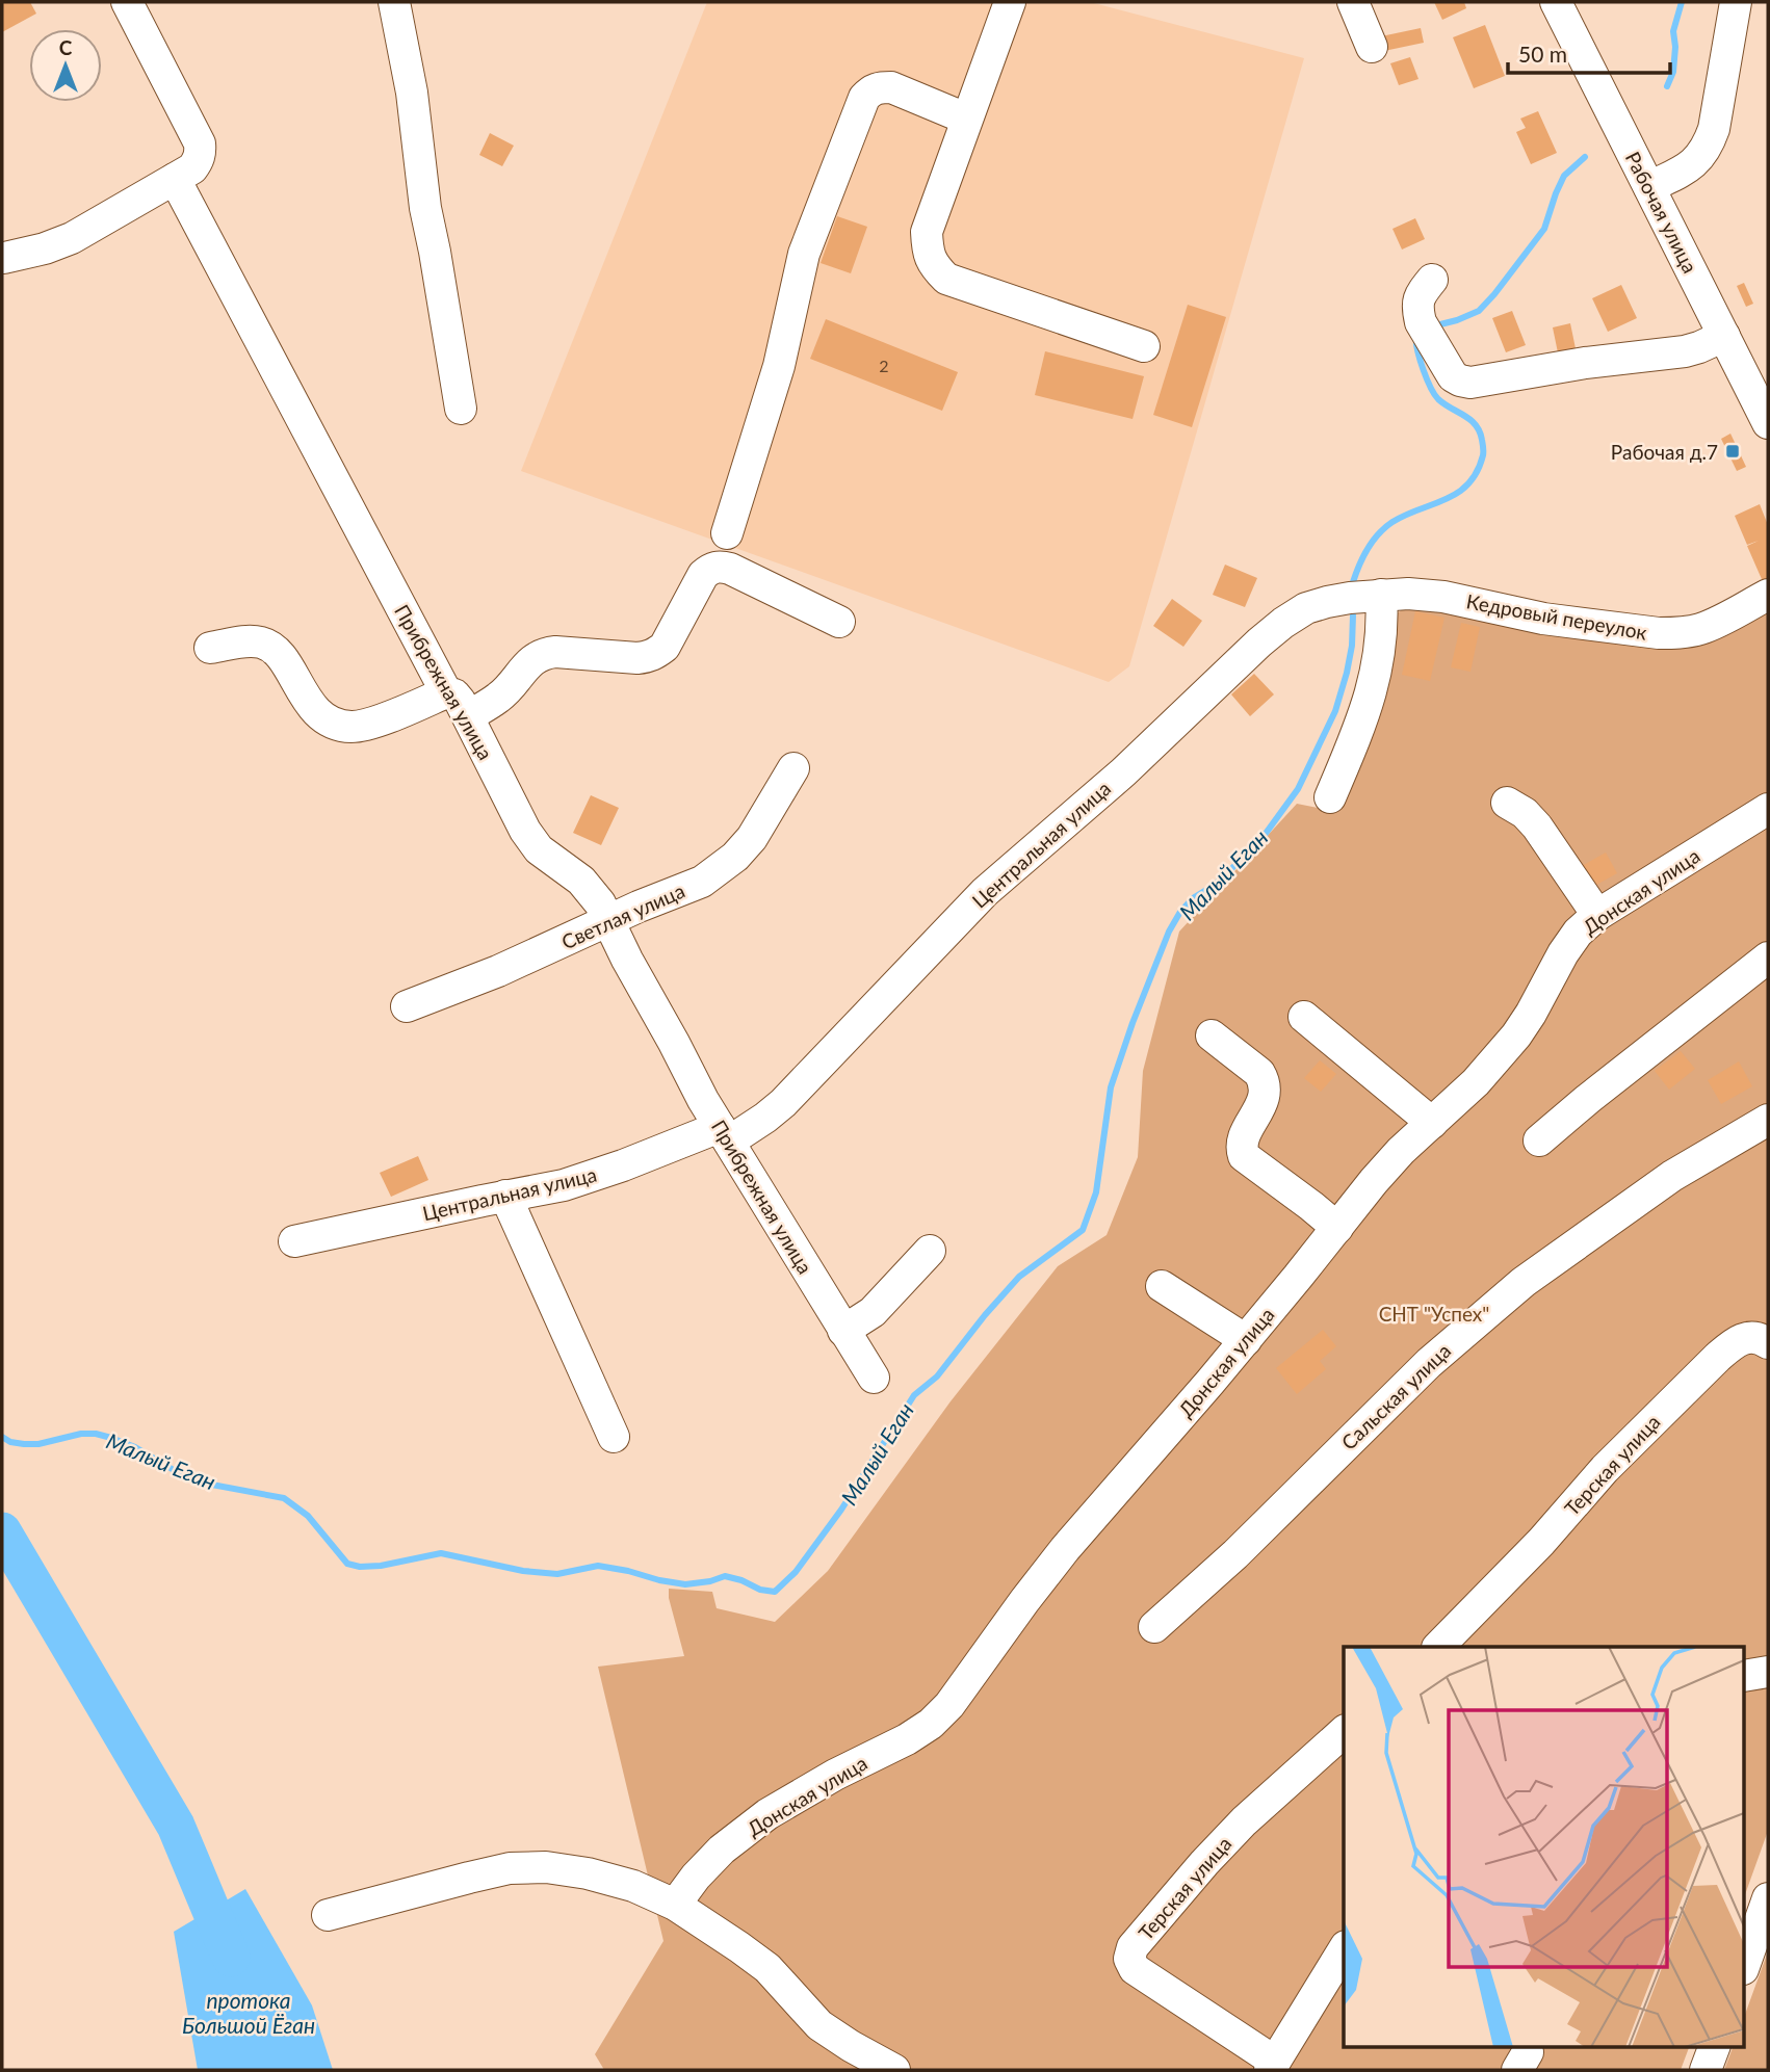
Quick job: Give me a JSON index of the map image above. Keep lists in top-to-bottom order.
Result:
{
  "streets": {
    "street": [
      "Рабочая улица",
      "Кедровый переулок",
      "Прибрежная улица",
      "Центральная улица",
      "Донская улица",
      "Светлая улица",
      "Сальская улица",
      "Терская улица"
    ]
  },
  "crossings": [
    ["Кедровый переулок", "Центральная улица"],
    ["Прибрежная улица", "Центральная улица"],
    ["Прибрежная улица", "Светлая улица"]
  ],
  "water": ["Малый Еган", "протока Большой Ёган"],
  "parks": ["СНТ \"Успех\""],
  "places": {
    "transit": ["Рабочая д.7"]
  },
  "house_numbers": ["2"],
  "scale_bar": "50 m",
  "north": "top"
}
